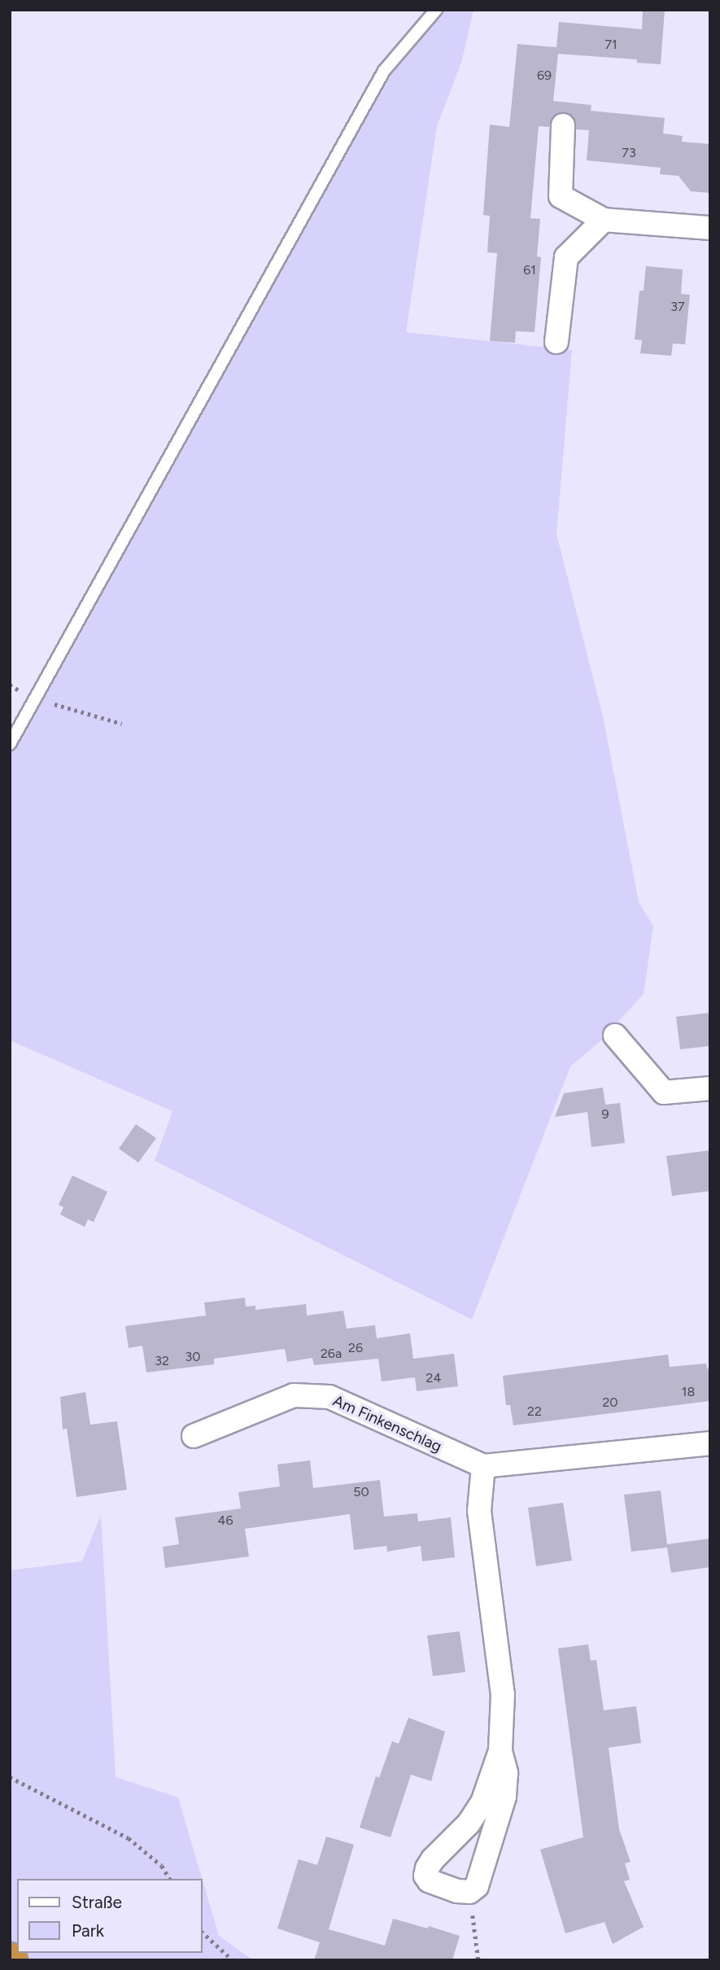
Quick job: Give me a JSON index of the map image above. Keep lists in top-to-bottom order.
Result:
{
  "streets": {
    "street": ["Am Finkenschlag"]
  },
  "house_numbers": [
    "71",
    "69",
    "73",
    "61",
    "37",
    "9",
    "26",
    "26a",
    "30",
    "32",
    "24",
    "18",
    "20",
    "22",
    "50",
    "46"
  ],
  "legend": ["Straße", "Park"]
}
